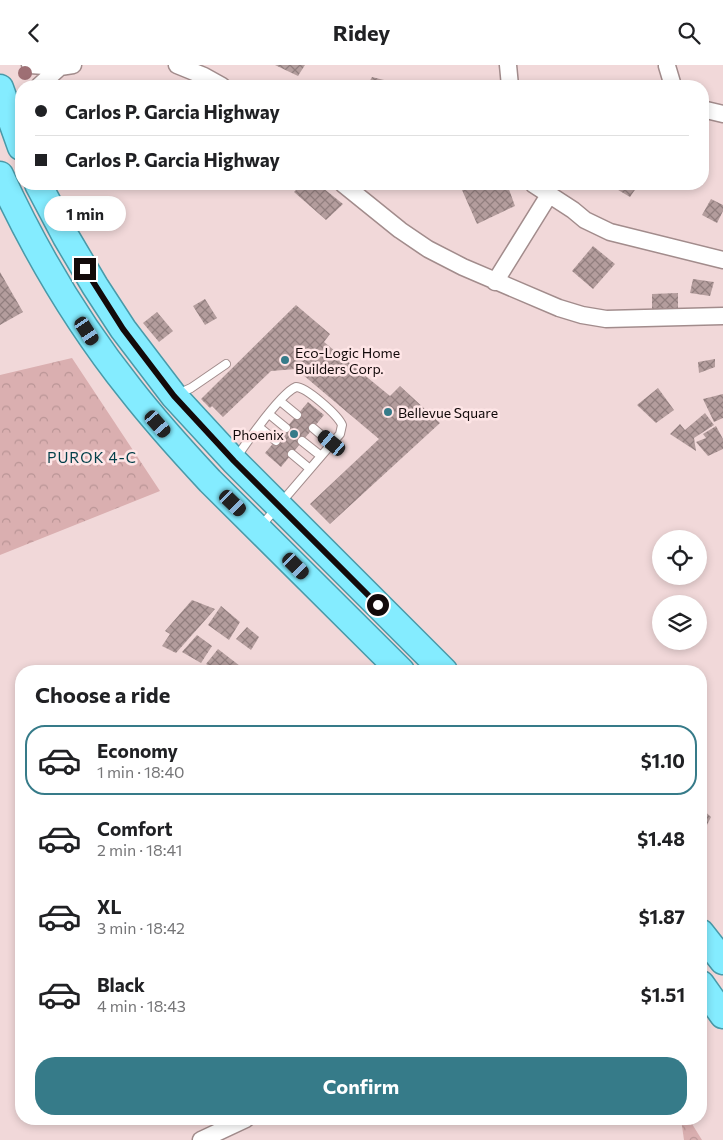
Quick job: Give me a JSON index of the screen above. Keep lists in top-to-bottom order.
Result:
{
  "districts": ["PUROK 4-C"],
  "places": ["Eco-Logic Home Builders Corp.", "Bellevue Square", "Phoenix"],
  "page": {
    "header": "Ridey",
    "banner": ["Carlos P. Garcia Highway", "Carlos P. Garcia Highway"],
    "bubble": "1 min",
    "heading": "Choose a ride",
    "list": [
      {
        "name": "Economy",
        "note": "1 min · 18:40",
        "value": "$1.10"
      },
      {
        "name": "Comfort",
        "note": "2 min · 18:41",
        "value": "$1.48"
      },
      {
        "name": "XL",
        "note": "3 min · 18:42",
        "value": "$1.87"
      },
      {
        "name": "Black",
        "note": "4 min · 18:43",
        "value": "$1.51"
      }
    ],
    "buttons": "Confirm"
  }
}
